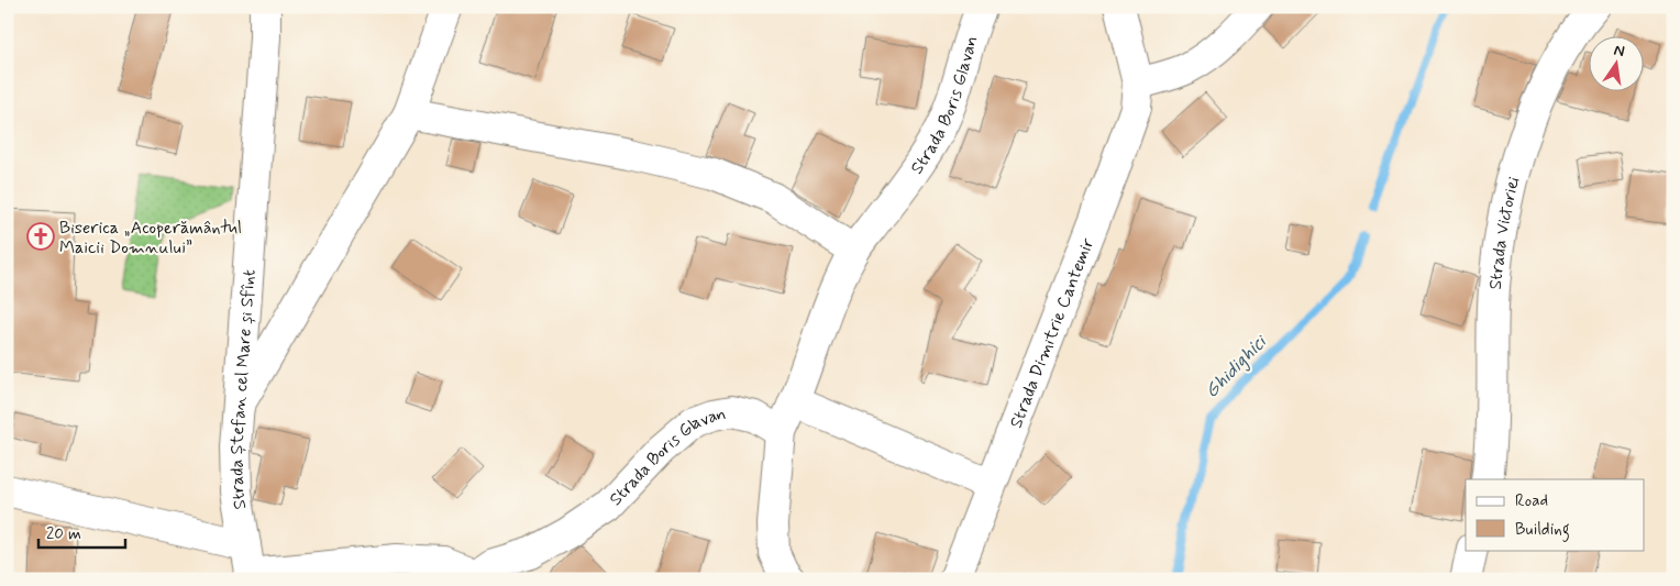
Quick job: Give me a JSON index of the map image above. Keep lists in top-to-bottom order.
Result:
{
  "streets": {
    "street": [
      "Strada Boris Glavan",
      "Strada Victoriei",
      "Strada Dimitrie Cantemir",
      "Strada Ștefan cel Mare și Sfînt"
    ]
  },
  "water": ["Ghidighici"],
  "places": {
    "church": ["Biserica „Acoperământul Maicii Domnului”"]
  },
  "legend": ["Road", "Building"],
  "scale_bar": "20 m",
  "north": "top"
}
